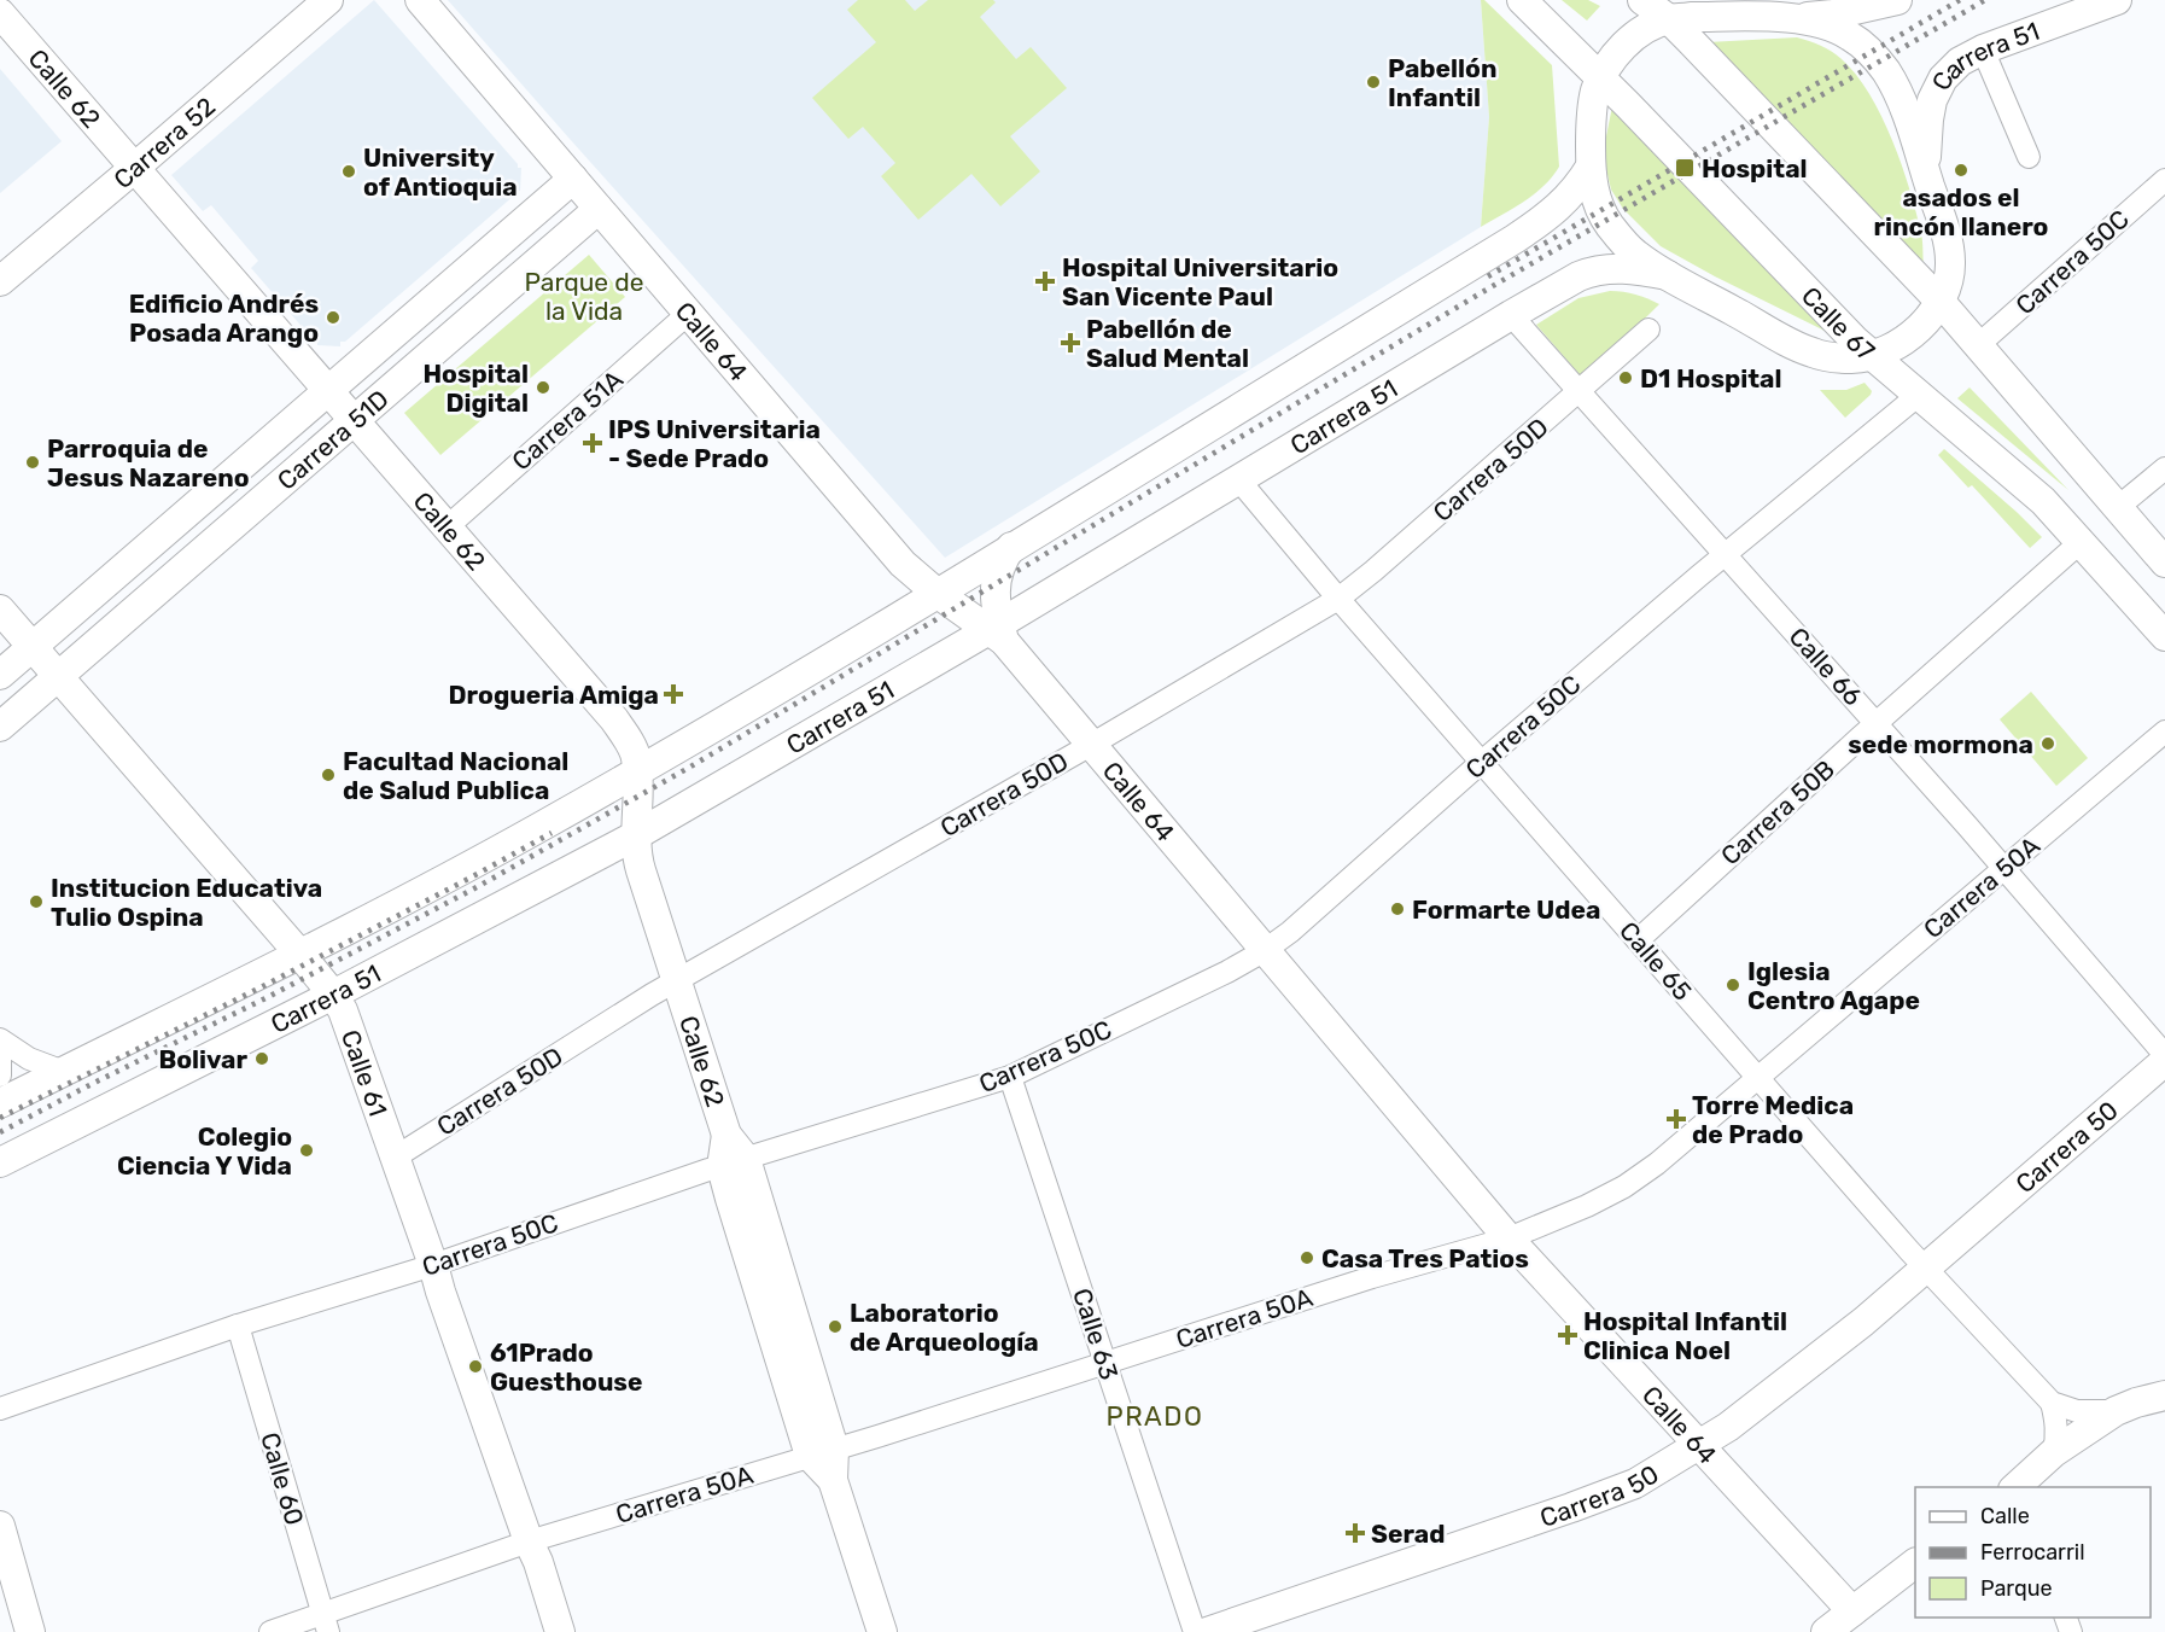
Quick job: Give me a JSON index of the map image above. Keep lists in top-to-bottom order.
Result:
{
  "streets": {
    "main road": [
      "Carrera 51",
      "Calle 62",
      "Carrera 52",
      "Calle 67",
      "Calle 64",
      "Carrera 51D",
      "Calle 61",
      "Carrera 50"
    ],
    "street": [
      "Carrera 50C",
      "Carrera 51A",
      "Carrera 50D",
      "Calle 66",
      "Carrera 50B",
      "Carrera 50A",
      "Calle 65",
      "Calle 63",
      "Calle 60"
    ]
  },
  "crossings": [
    ["Carrera 51", "Calle 62"],
    ["Carrera 51", "Calle 64"],
    ["Carrera 51", "Calle 66"],
    ["Carrera 51", "Calle 65"],
    ["Carrera 51", "Calle 61"],
    ["Calle 62", "Carrera 52"],
    ["Calle 62", "Carrera 50C"],
    ["Calle 62", "Carrera 51A"],
    ["Calle 62", "Carrera 51D"],
    ["Calle 62", "Carrera 50D"],
    ["Calle 62", "Carrera 50A"],
    ["Carrera 50C", "Calle 67"],
    ["Carrera 50C", "Calle 64"],
    ["Carrera 50C", "Calle 66"],
    ["Carrera 50C", "Calle 65"],
    ["Carrera 50C", "Calle 61"],
    ["Carrera 50C", "Calle 63"],
    ["Carrera 50C", "Calle 60"],
    ["Calle 67", "Carrera 50B"],
    ["Calle 64", "Carrera 51A"],
    ["Calle 64", "Carrera 51D"],
    ["Calle 64", "Carrera 50D"],
    ["Calle 64", "Carrera 50A"],
    ["Calle 64", "Carrera 50"],
    ["Carrera 51D", "Calle 61"],
    ["Carrera 50D", "Calle 66"],
    ["Carrera 50D", "Calle 65"],
    ["Carrera 50D", "Calle 61"],
    ["Calle 66", "Carrera 50B"],
    ["Calle 66", "Carrera 50A"],
    ["Carrera 50B", "Calle 65"],
    ["Carrera 50A", "Calle 65"],
    ["Carrera 50A", "Calle 61"],
    ["Carrera 50A", "Calle 63"],
    ["Carrera 50A", "Calle 60"],
    ["Calle 65", "Carrera 50"]
  ],
  "districts": ["PRADO"],
  "parks": ["Parque de la Vida"],
  "places": {
    "other": [
      "Pabellón Infantil",
      "asados el rincón llanero",
      "University of Antioquia",
      "Edificio Andrés Posada Arango",
      "D1 Hospital",
      "Hospital Digital",
      "Parroquia de Jesus Nazareno",
      "sede mormona",
      "Facultad Nacional de Salud Publica",
      "Institucion Educativa Tulio Ospina",
      "Formarte Udea",
      "Iglesia Centro Agape",
      "Bolivar",
      "Colegio Ciencia Y Vida",
      "Casa Tres Patios",
      "Laboratorio de Arqueología",
      "61Prado Guesthouse"
    ],
    "transit": ["Hospital"],
    "health": [
      "Hospital Universitario San Vicente Paul",
      "Pabellón de Salud Mental",
      "IPS Universitaria - Sede Prado",
      "Drogueria Amiga",
      "Torre Medica de Prado",
      "Hospital Infantil Clinica Noel",
      "Serad"
    ]
  },
  "legend": ["Calle", "Ferrocarril", "Parque"]
}
